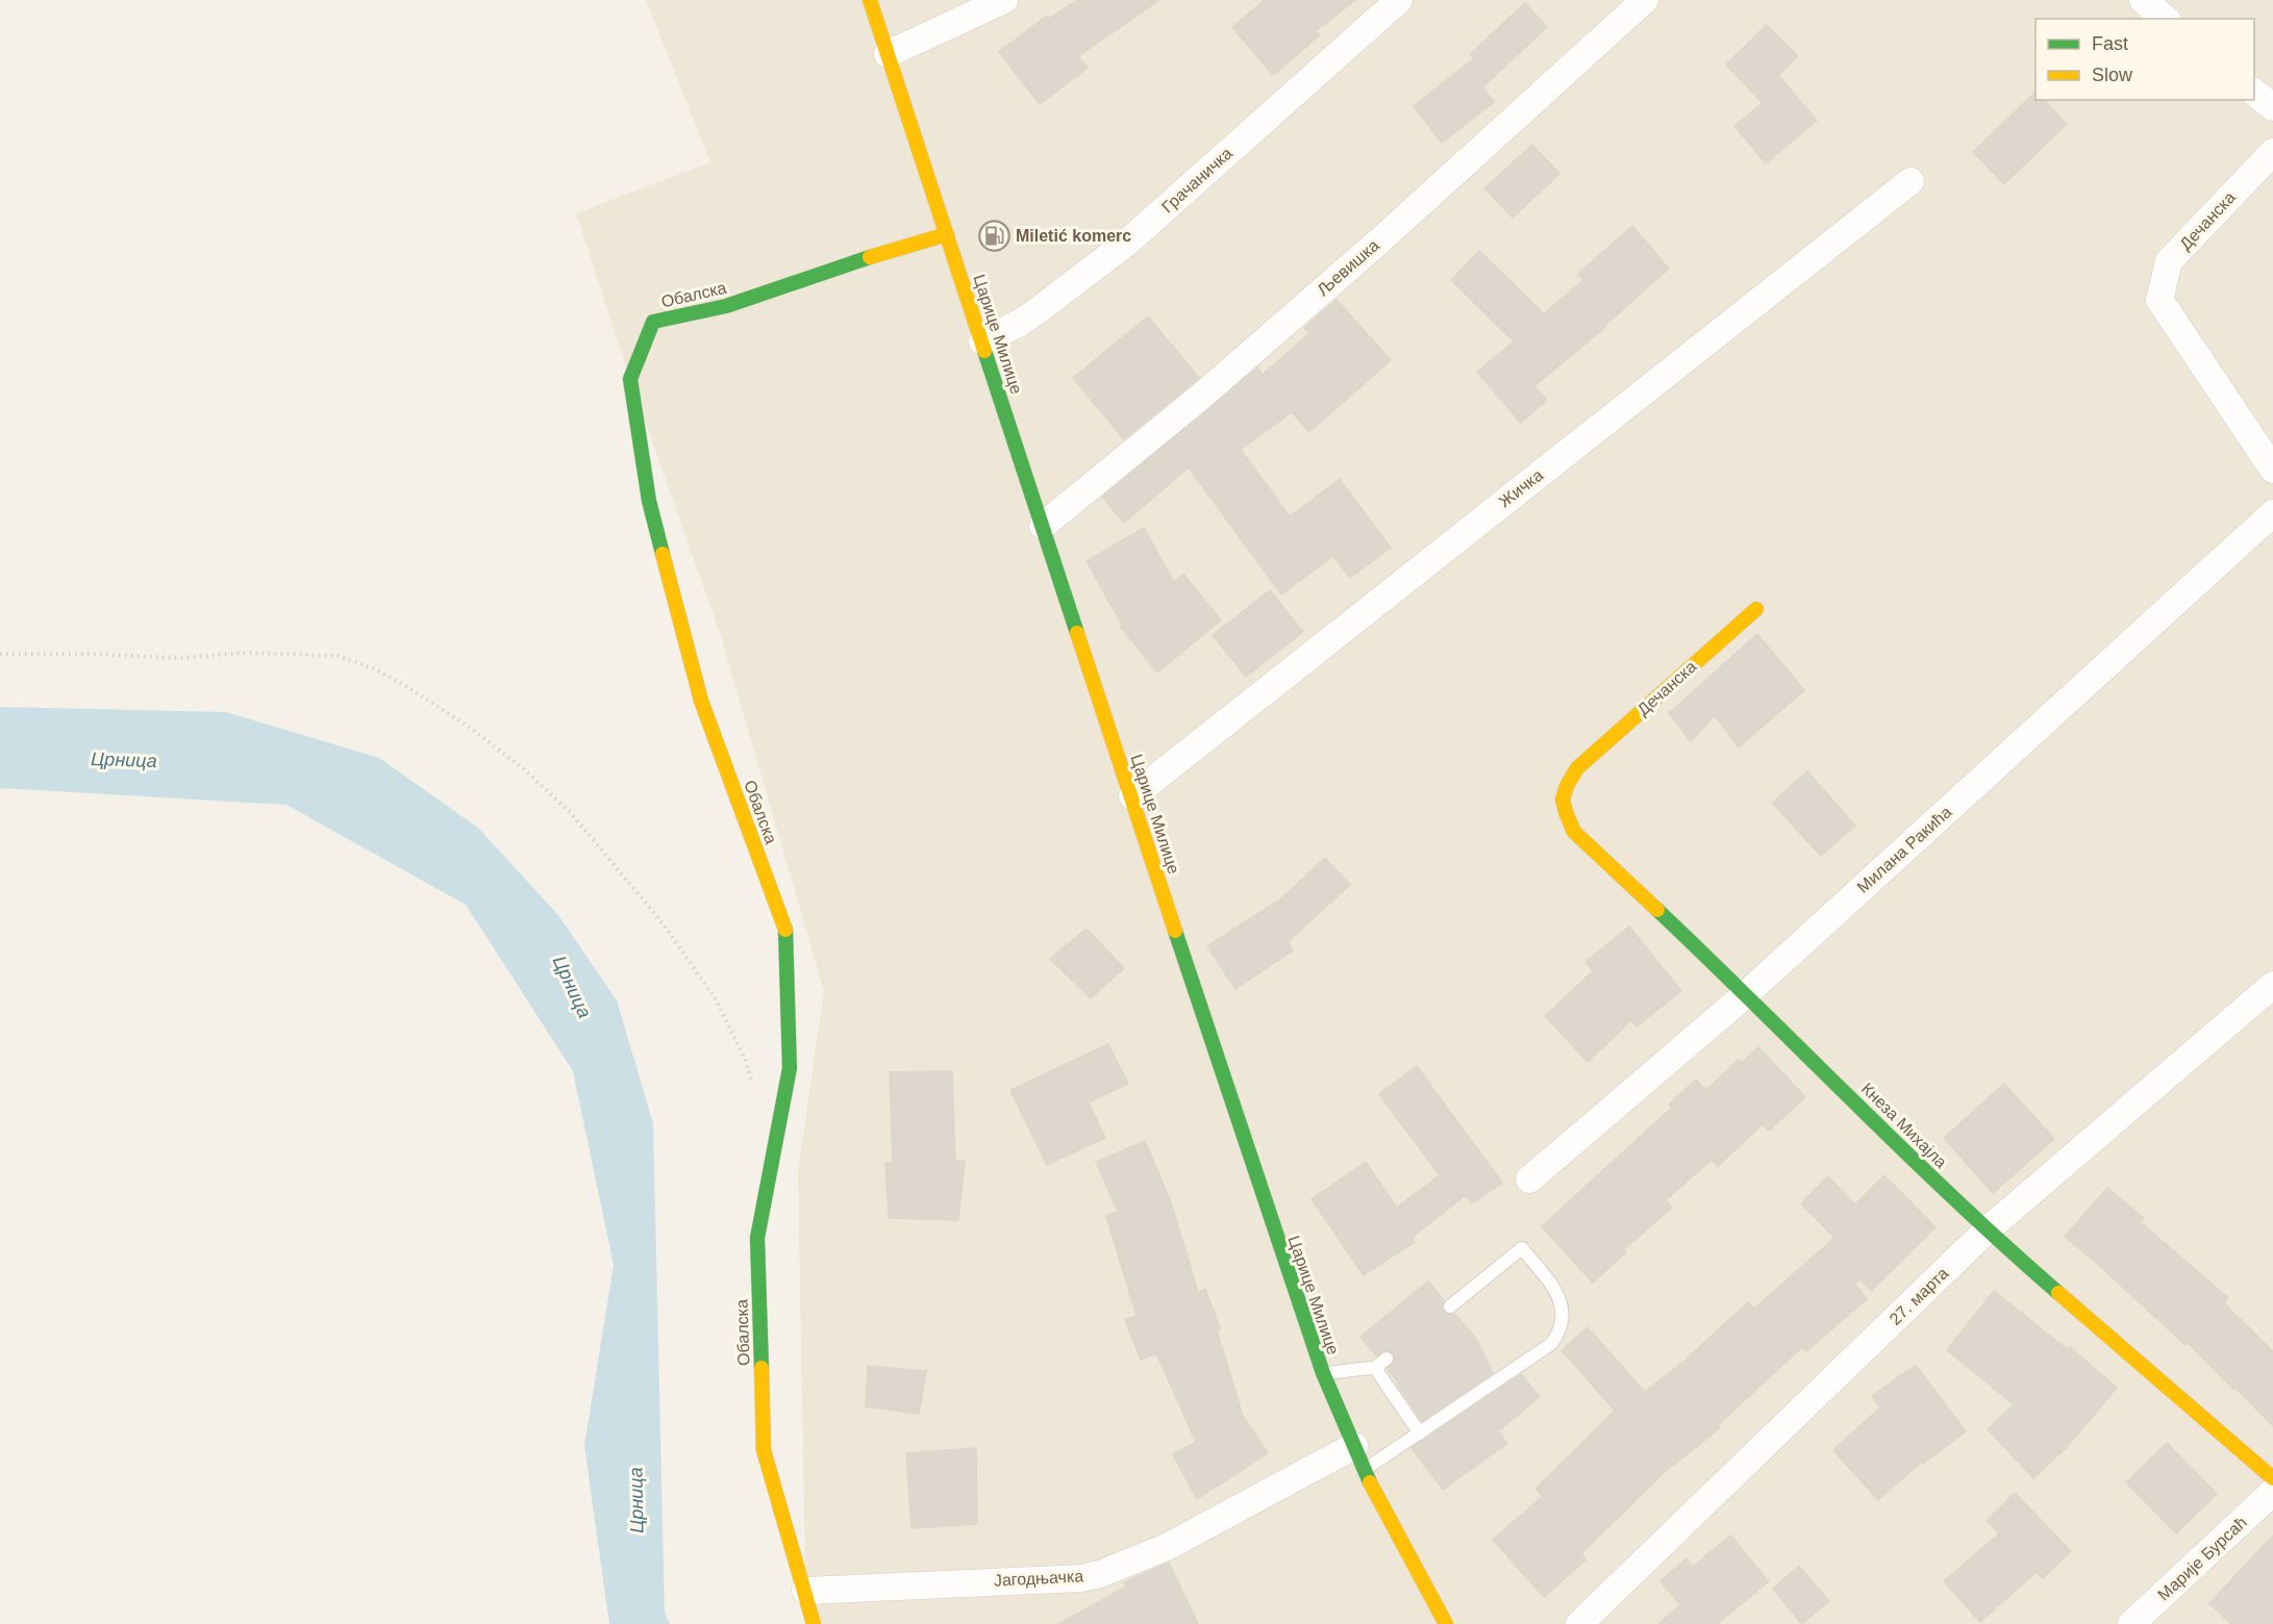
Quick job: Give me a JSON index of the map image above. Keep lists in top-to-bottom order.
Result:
{
  "streets": {
    "street": [
      "Грачаничка",
      "Дечанска",
      "Љевишка",
      "Обалска",
      "Царице Милице",
      "Жичка",
      "Милана Ракића",
      "Кнеза Михајла",
      "27. марта",
      "Марије Бурсаћ",
      "Јагодњачка"
    ]
  },
  "crossings": [
    ["Грачаничка", "Царице Милице"],
    ["Дечанска", "Кнеза Михајла"],
    ["Љевишка", "Царице Милице"],
    ["Обалска", "Царице Милице"],
    ["Обалска", "Јагодњачка"],
    ["Царице Милице", "Жичка"],
    ["Царице Милице", "Јагодњачка"],
    ["Милана Ракића", "Кнеза Михајла"],
    ["Кнеза Михајла", "27. марта"]
  ],
  "water": ["Црница"],
  "places": {
    "fuel station": ["Miletić komerc"]
  },
  "legend": ["Fast", "Slow"]
}
